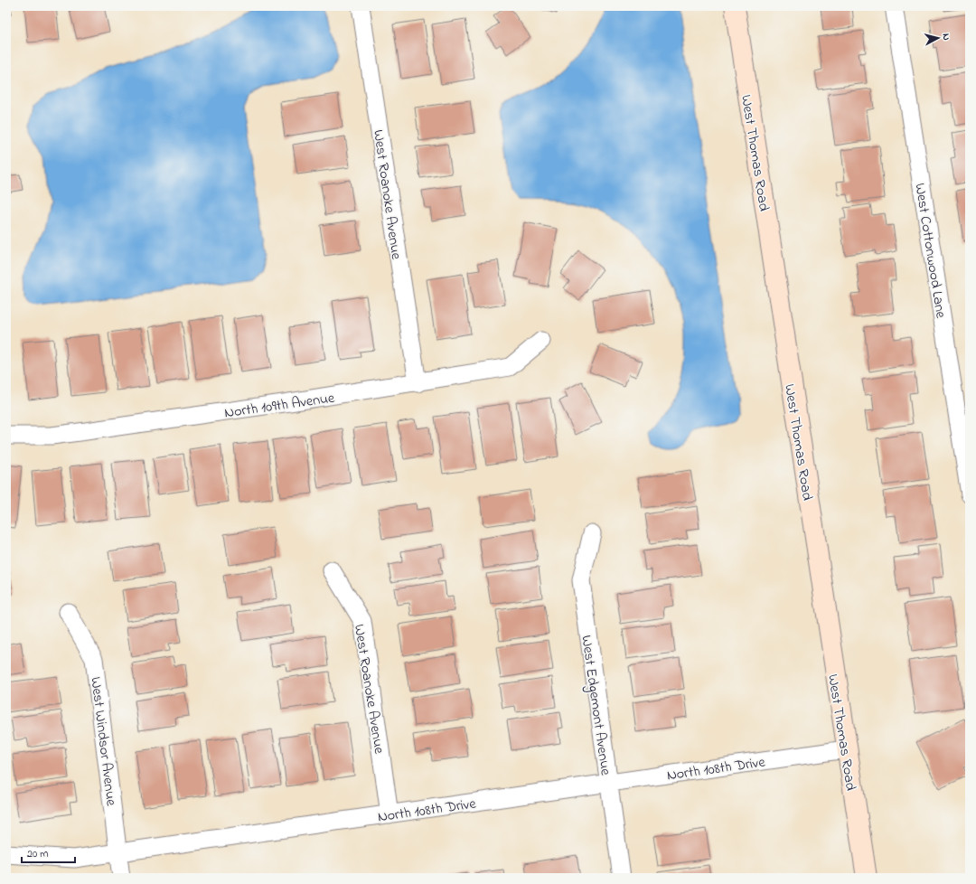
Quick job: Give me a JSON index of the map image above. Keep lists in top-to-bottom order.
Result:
{
  "streets": {
    "main road": ["West Thomas Road"],
    "street": [
      "West Roanoke Avenue",
      "West Cottonwood Lane",
      "North 109th Avenue",
      "West Edgemont Avenue",
      "West Windsor Avenue",
      "North 108th Drive"
    ]
  },
  "crossings": [
    ["West Thomas Road", "North 108th Drive"],
    ["West Roanoke Avenue", "North 109th Avenue"],
    ["West Roanoke Avenue", "North 108th Drive"],
    ["West Edgemont Avenue", "North 108th Drive"],
    ["West Windsor Avenue", "North 108th Drive"]
  ],
  "scale_bar": "20 m",
  "north": "right"
}
